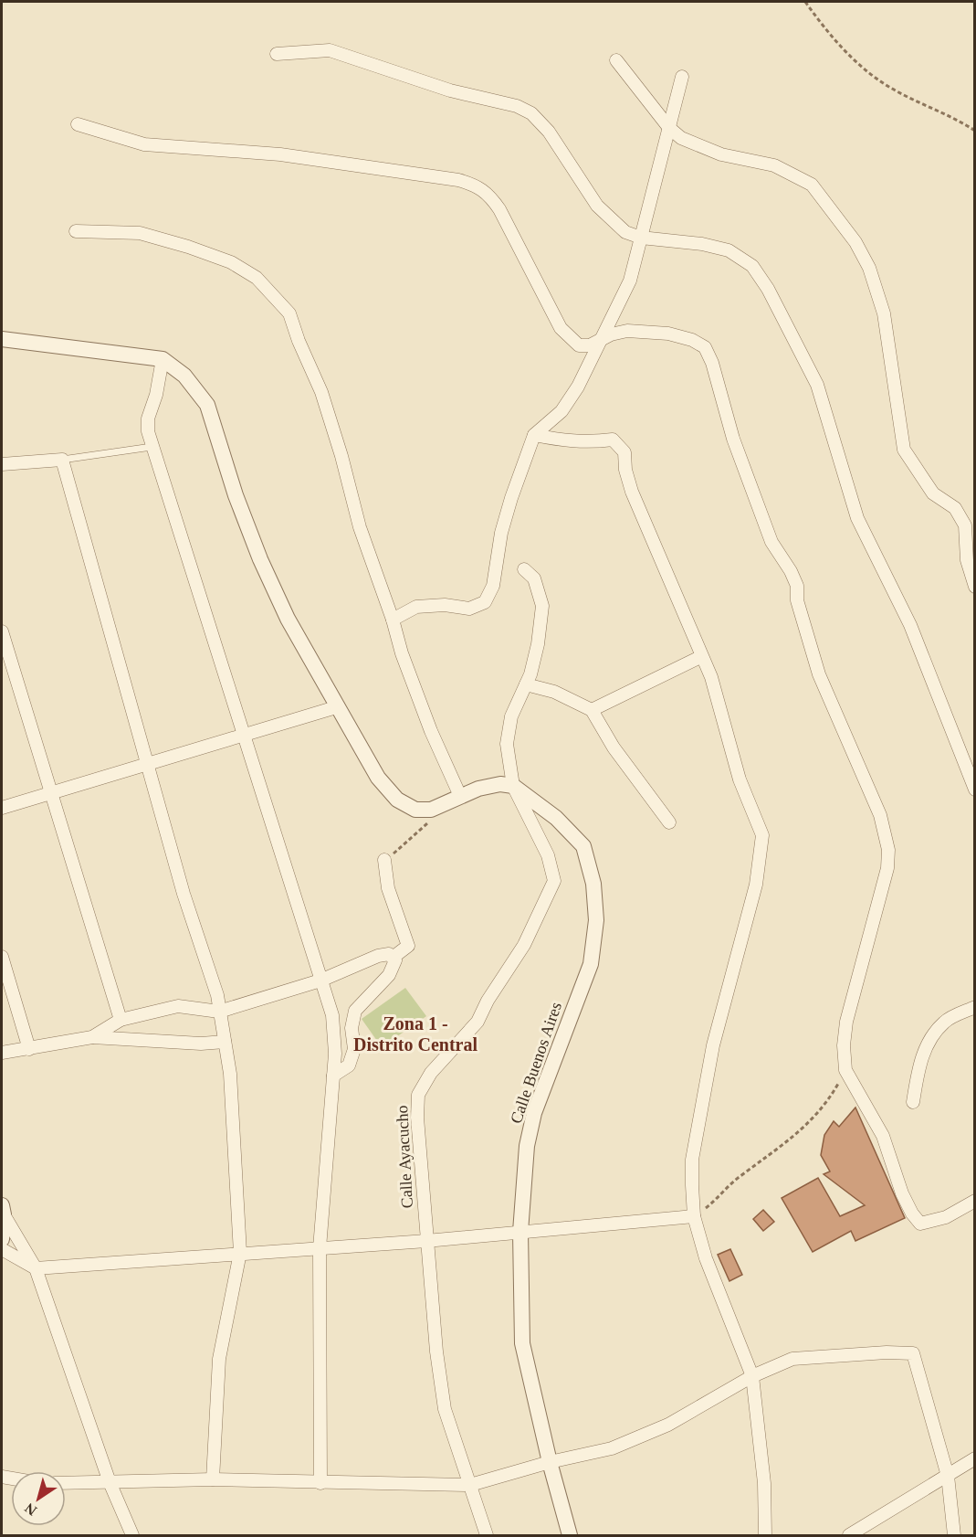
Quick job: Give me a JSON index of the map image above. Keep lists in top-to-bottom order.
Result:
{
  "streets": {
    "street": ["Calle Buenos Aires", "Calle Ayacucho"]
  },
  "crossings": [
    ["Calle Buenos Aires", "Calle Ayacucho"]
  ],
  "districts": ["Zona 1 - Distrito Central"],
  "north": "bottom left"
}
